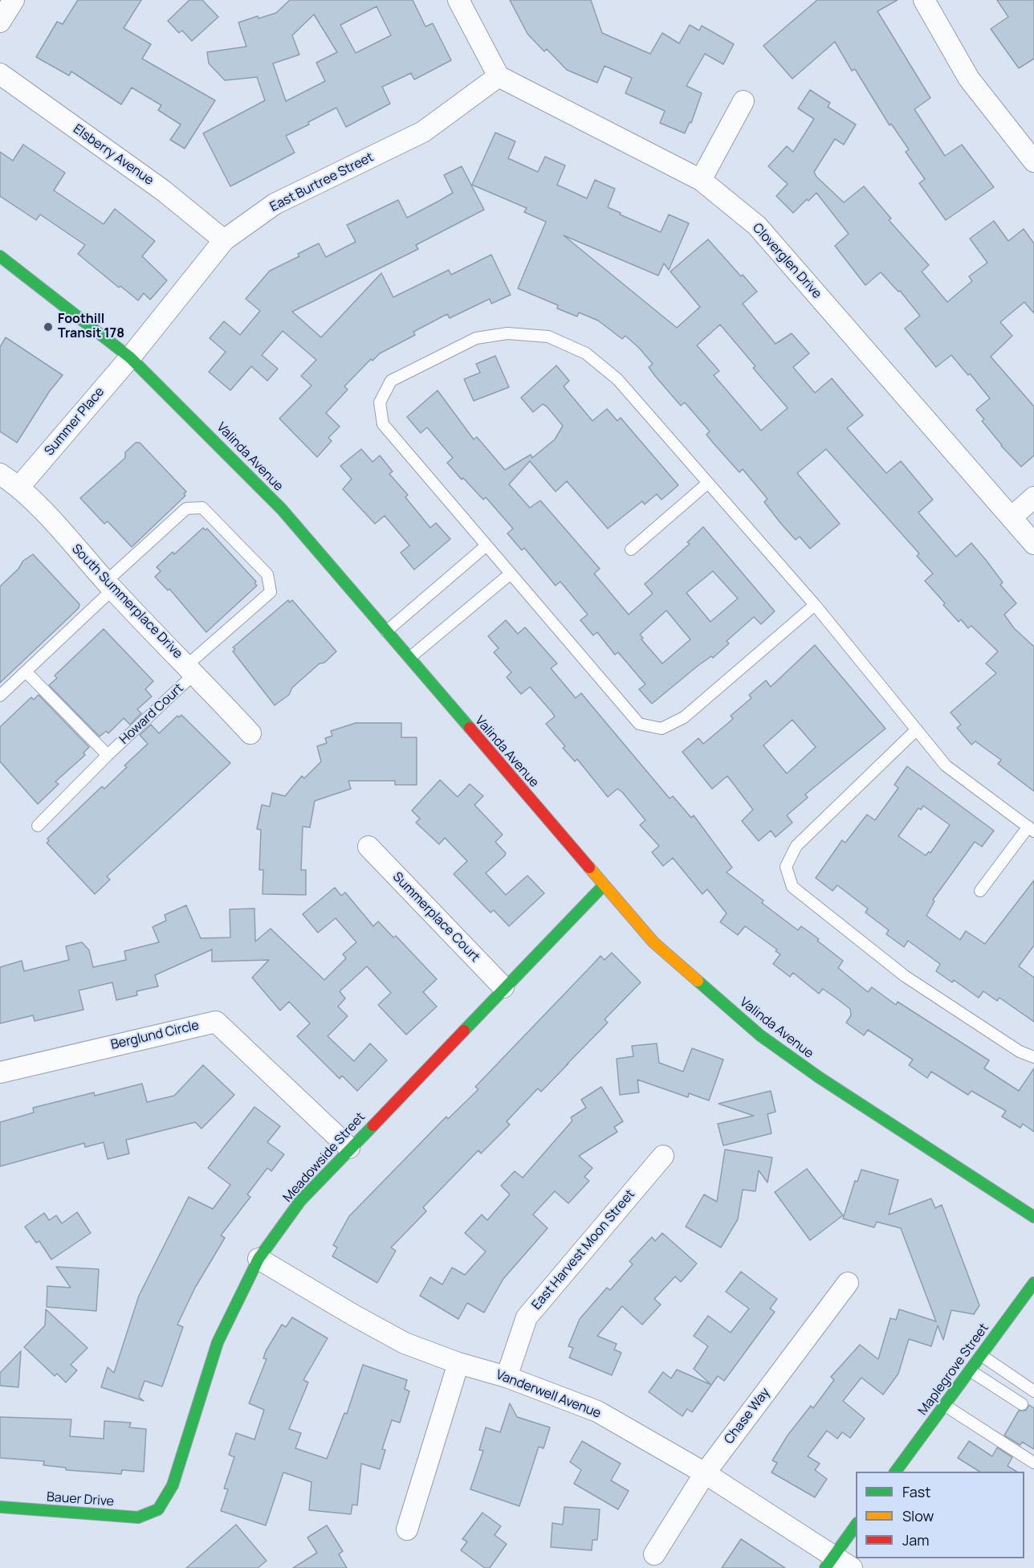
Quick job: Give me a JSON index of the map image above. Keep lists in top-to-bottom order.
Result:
{
  "streets": {
    "main road": [
      "Valinda Avenue",
      "Meadowside Street",
      "Maplegrove Street",
      "Bauer Drive"
    ],
    "street": [
      "Elsberry Avenue",
      "East Burtree Street",
      "Cloverglen Drive",
      "Summer Place",
      "South Summerplace Drive",
      "Summerplace Court",
      "Berglund Circle",
      "East Harvest Moon Street",
      "Vanderwell Avenue",
      "Chase Way"
    ],
    "lane": ["Howard Court"]
  },
  "crossings": [
    ["Elsberry Avenue", "East Burtree Street"],
    ["East Burtree Street", "Cloverglen Drive"],
    ["East Burtree Street", "Summer Place"],
    ["East Burtree Street", "Valinda Avenue"],
    ["Summer Place", "Valinda Avenue"],
    ["Summer Place", "South Summerplace Drive"],
    ["Valinda Avenue", "Meadowside Street"],
    ["South Summerplace Drive", "Howard Court"],
    ["Summerplace Court", "Meadowside Street"],
    ["Berglund Circle", "Meadowside Street"],
    ["Meadowside Street", "Vanderwell Avenue"],
    ["Meadowside Street", "Bauer Drive"],
    ["East Harvest Moon Street", "Vanderwell Avenue"],
    ["Vanderwell Avenue", "Chase Way"]
  ],
  "places": ["Foothill Transit 178"],
  "legend": ["Fast", "Slow", "Jam"]
}
